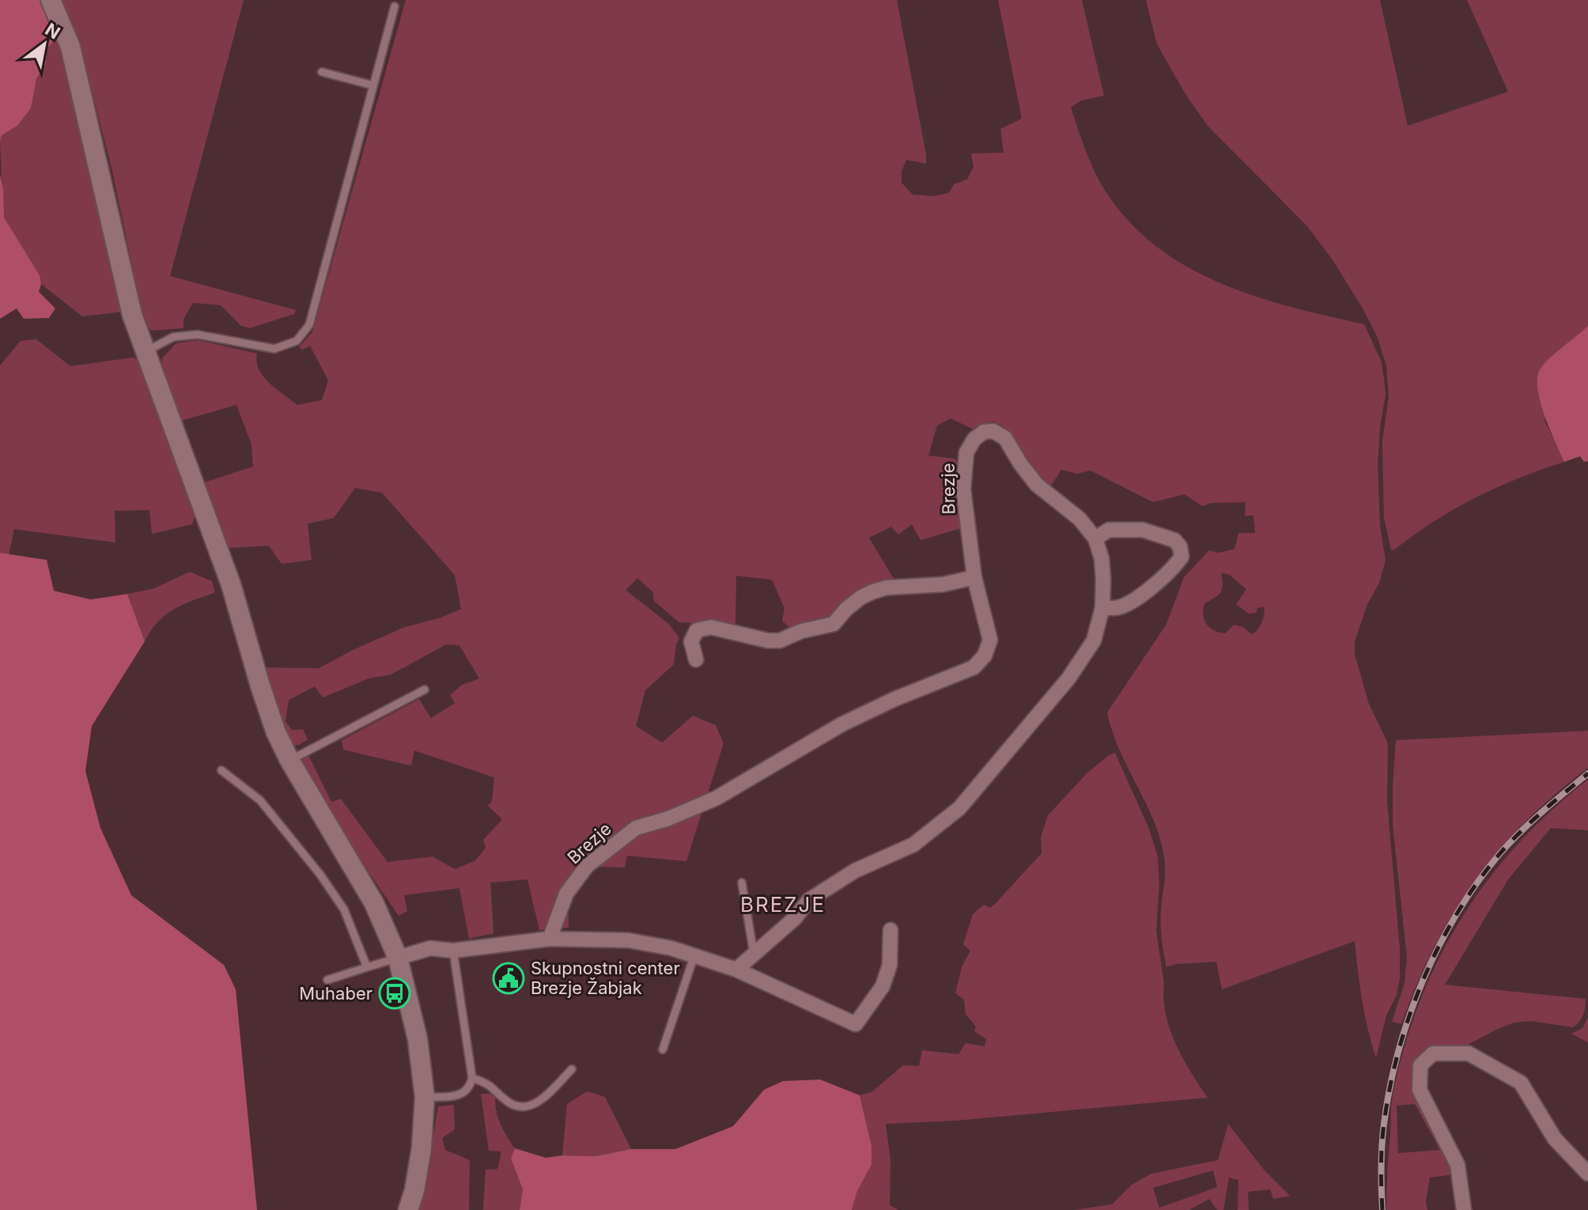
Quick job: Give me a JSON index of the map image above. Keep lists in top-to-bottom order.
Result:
{
  "streets": {
    "street": ["Brezje"]
  },
  "districts": ["BREZJE"],
  "places": {
    "public building": ["Skupnostni center Brezje Žabjak"],
    "bus stop": ["Muhaber"]
  },
  "north": "top right"
}
